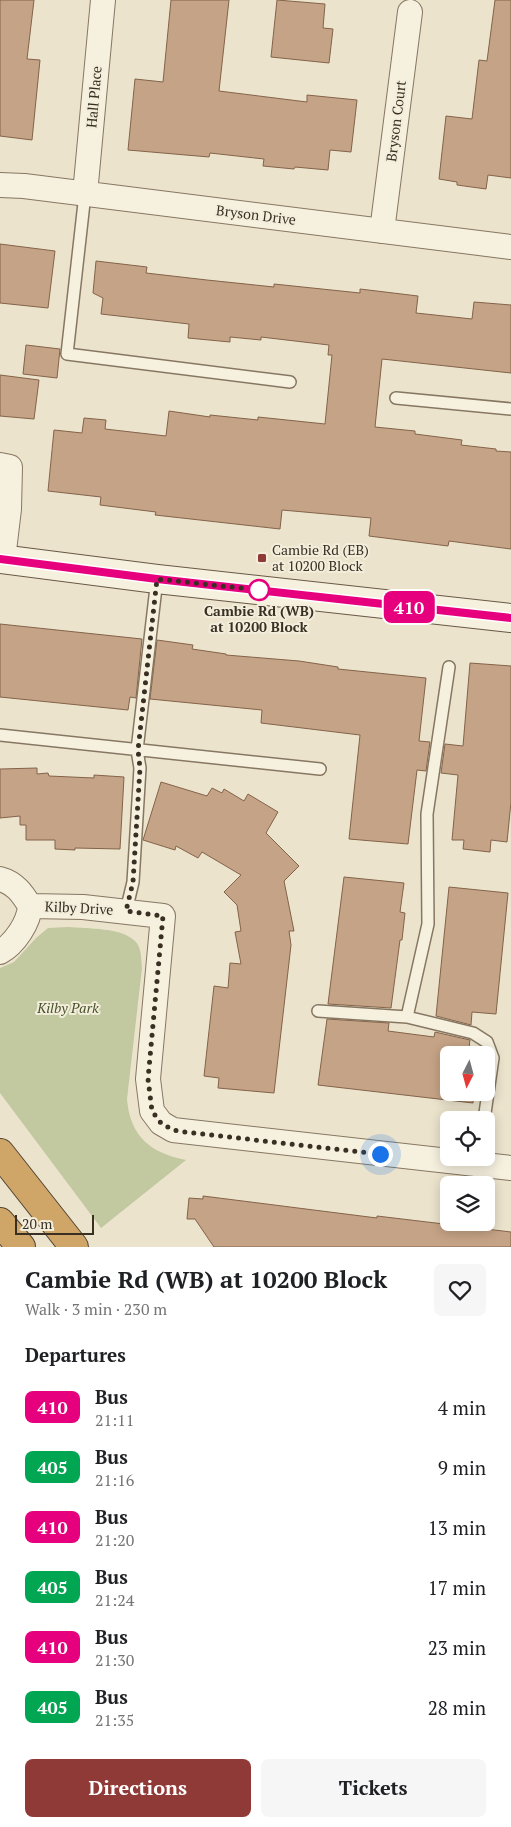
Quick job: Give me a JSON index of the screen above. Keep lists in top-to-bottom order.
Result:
{
  "streets": {
    "street": [
      "Hall Place",
      "Bryson Court",
      "Bryson Drive",
      "Kilby Drive"
    ]
  },
  "crossings": [
    ["Hall Place", "Bryson Drive"],
    ["Bryson Court", "Bryson Drive"]
  ],
  "parks": ["Kilby Park"],
  "places": {
    "transit": ["Cambie Rd (EB) at 10200 Block"],
    "other": ["Cambie Rd (WB) at 10200 Block"]
  },
  "lines": ["bus line 410"],
  "scale_bar": "20 m",
  "north": "bottom",
  "page": {
    "on_map": "410",
    "scale": "20 m",
    "heading": [
      ["Cambie Rd (WB) at 10200 Block", "Walk · 3 min · 230 m"],
      "Departures"
    ],
    "list": [
      {
        "mark": "410",
        "name": "Bus",
        "note": "21:11",
        "value": "4 min"
      },
      {
        "mark": "405",
        "name": "Bus",
        "note": "21:16",
        "value": "9 min"
      },
      {
        "mark": "410",
        "name": "Bus",
        "note": "21:20",
        "value": "13 min"
      },
      {
        "mark": "405",
        "name": "Bus",
        "note": "21:24",
        "value": "17 min"
      },
      {
        "mark": "410",
        "name": "Bus",
        "note": "21:30",
        "value": "23 min"
      },
      {
        "mark": "405",
        "name": "Bus",
        "note": "21:35",
        "value": "28 min"
      }
    ],
    "buttons": ["Directions", "Tickets"]
  }
}
